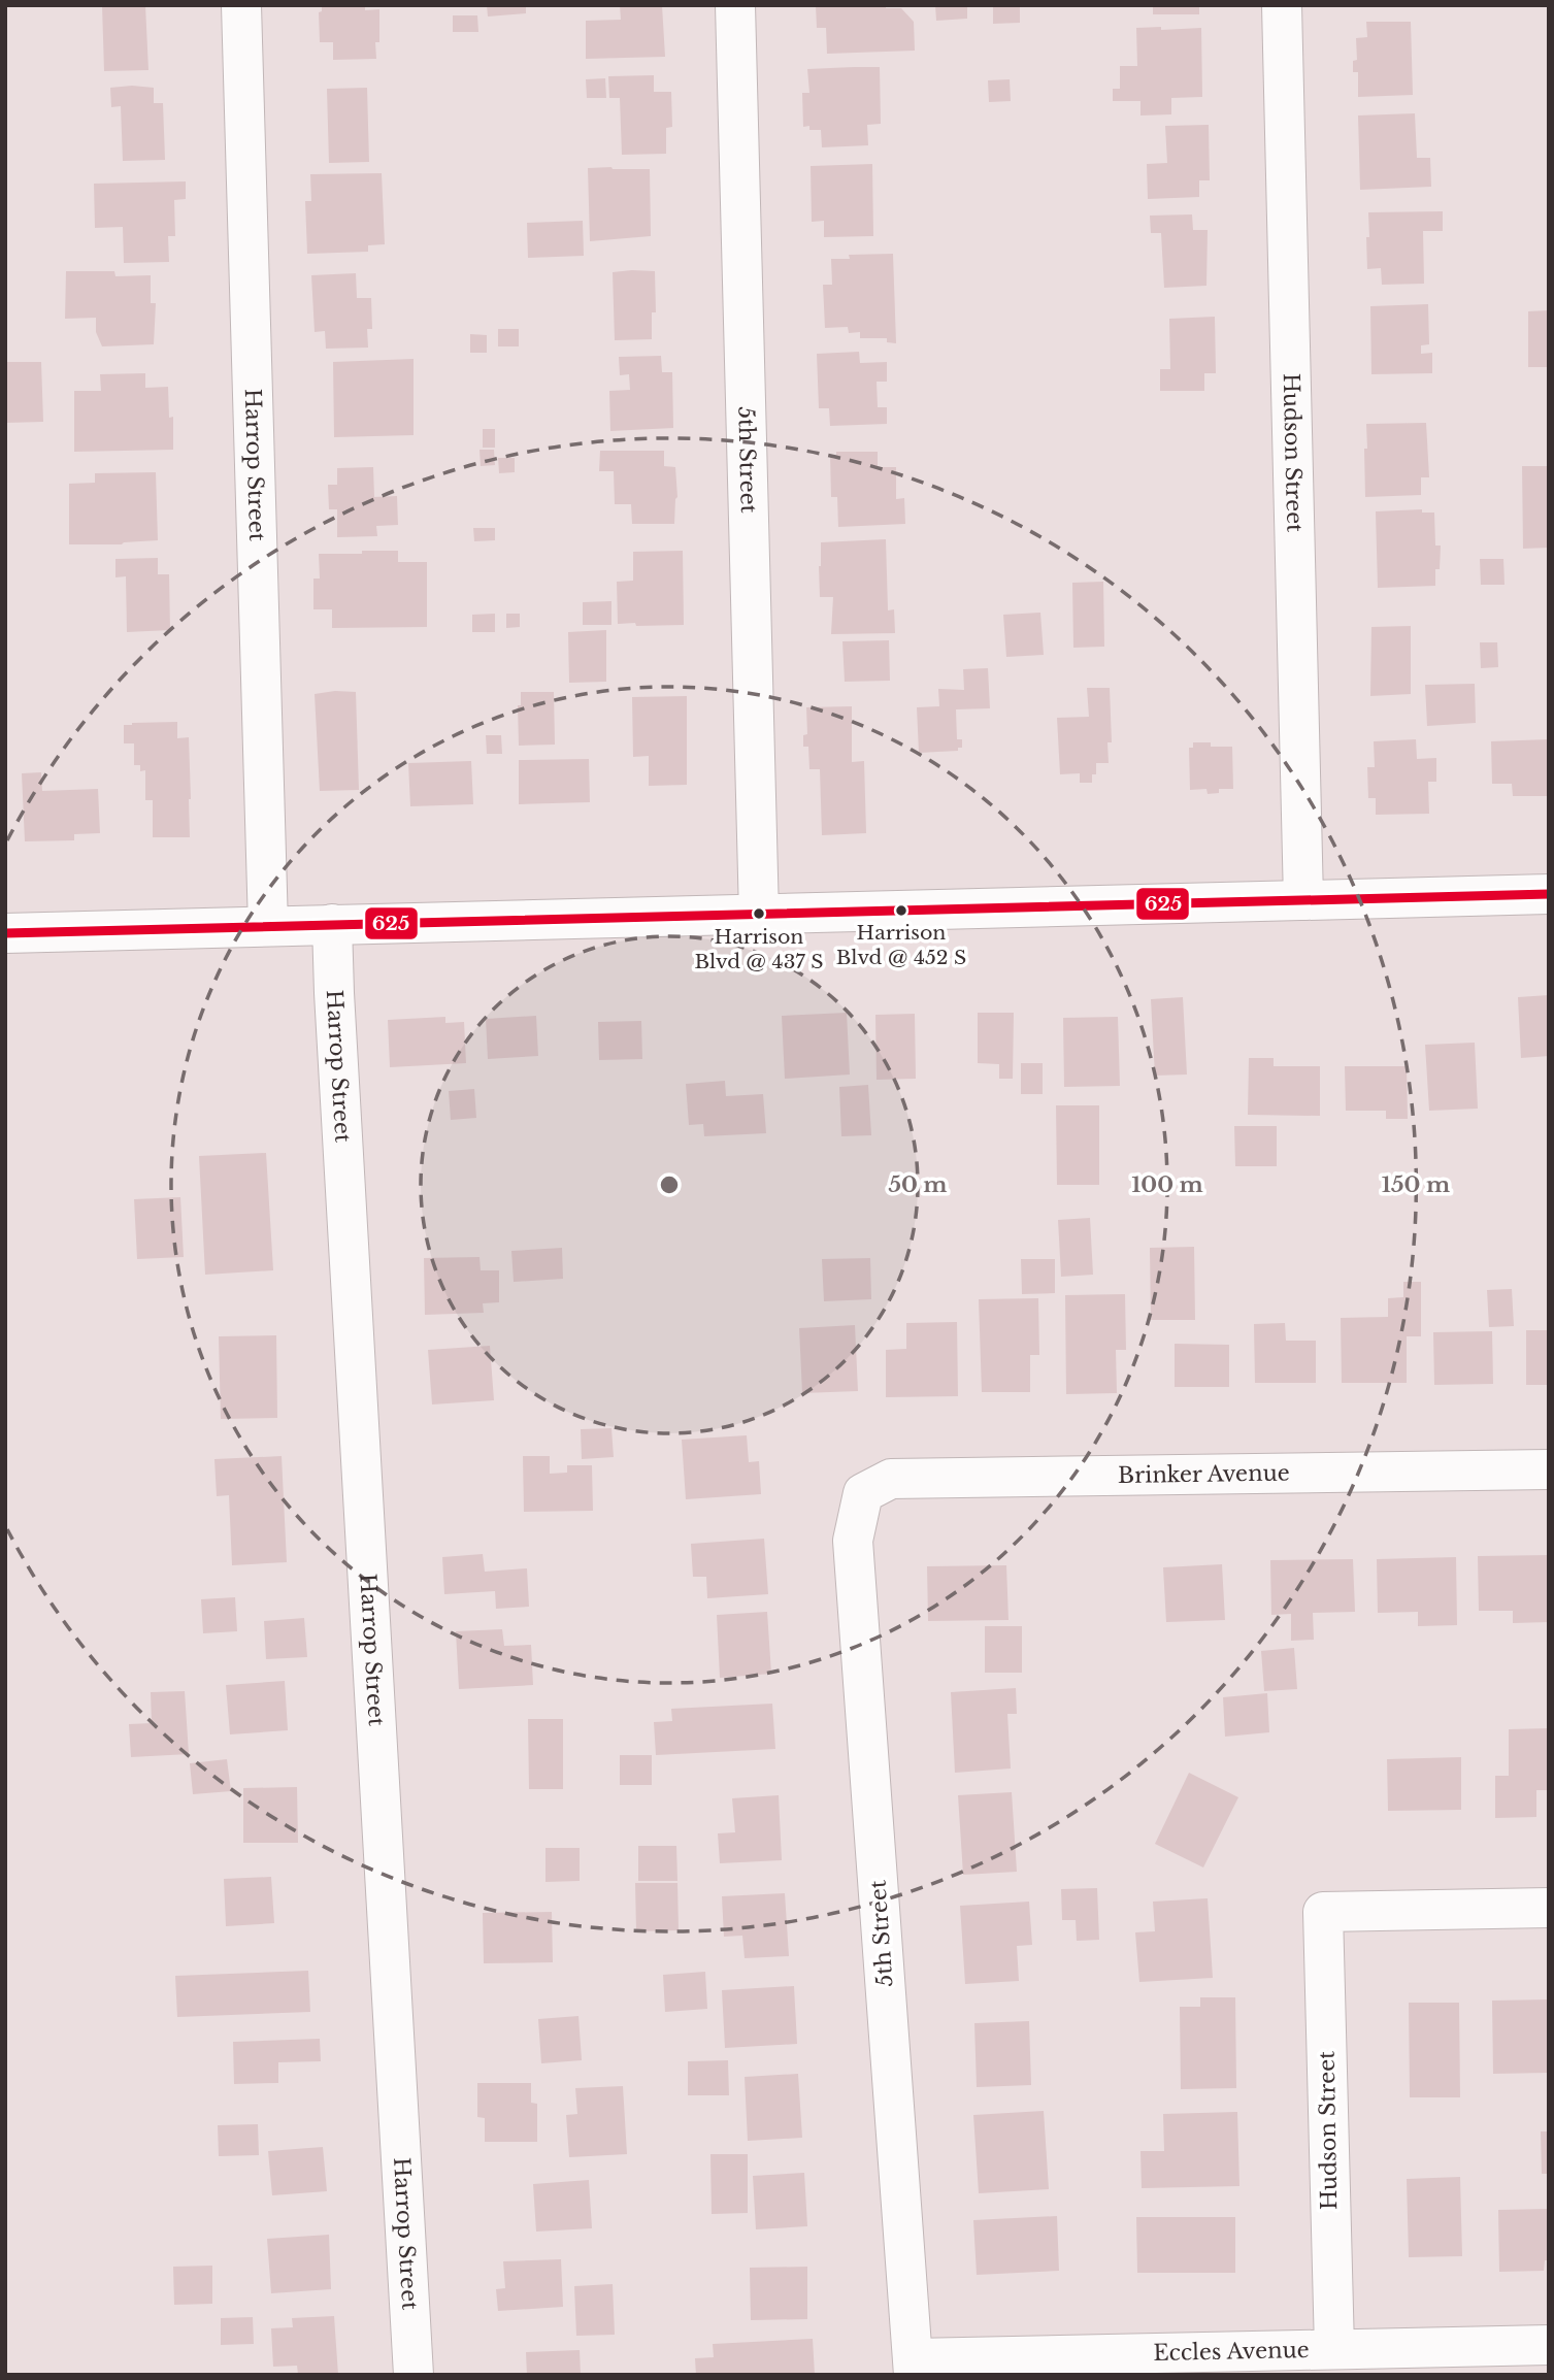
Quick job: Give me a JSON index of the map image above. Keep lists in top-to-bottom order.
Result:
{
  "streets": {
    "street": [
      "Hudson Street",
      "5th Street",
      "Harrop Street",
      "Brinker Avenue",
      "Eccles Avenue"
    ]
  },
  "crossings": [
    ["Hudson Street", "Eccles Avenue"],
    ["5th Street", "Brinker Avenue"],
    ["5th Street", "Eccles Avenue"]
  ],
  "places": ["Harrison Blvd @ 452 S", "Harrison Blvd @ 437 S"],
  "lines": ["transit line 625"],
  "rings": ["50 m", "100 m", "150 m"]
}
